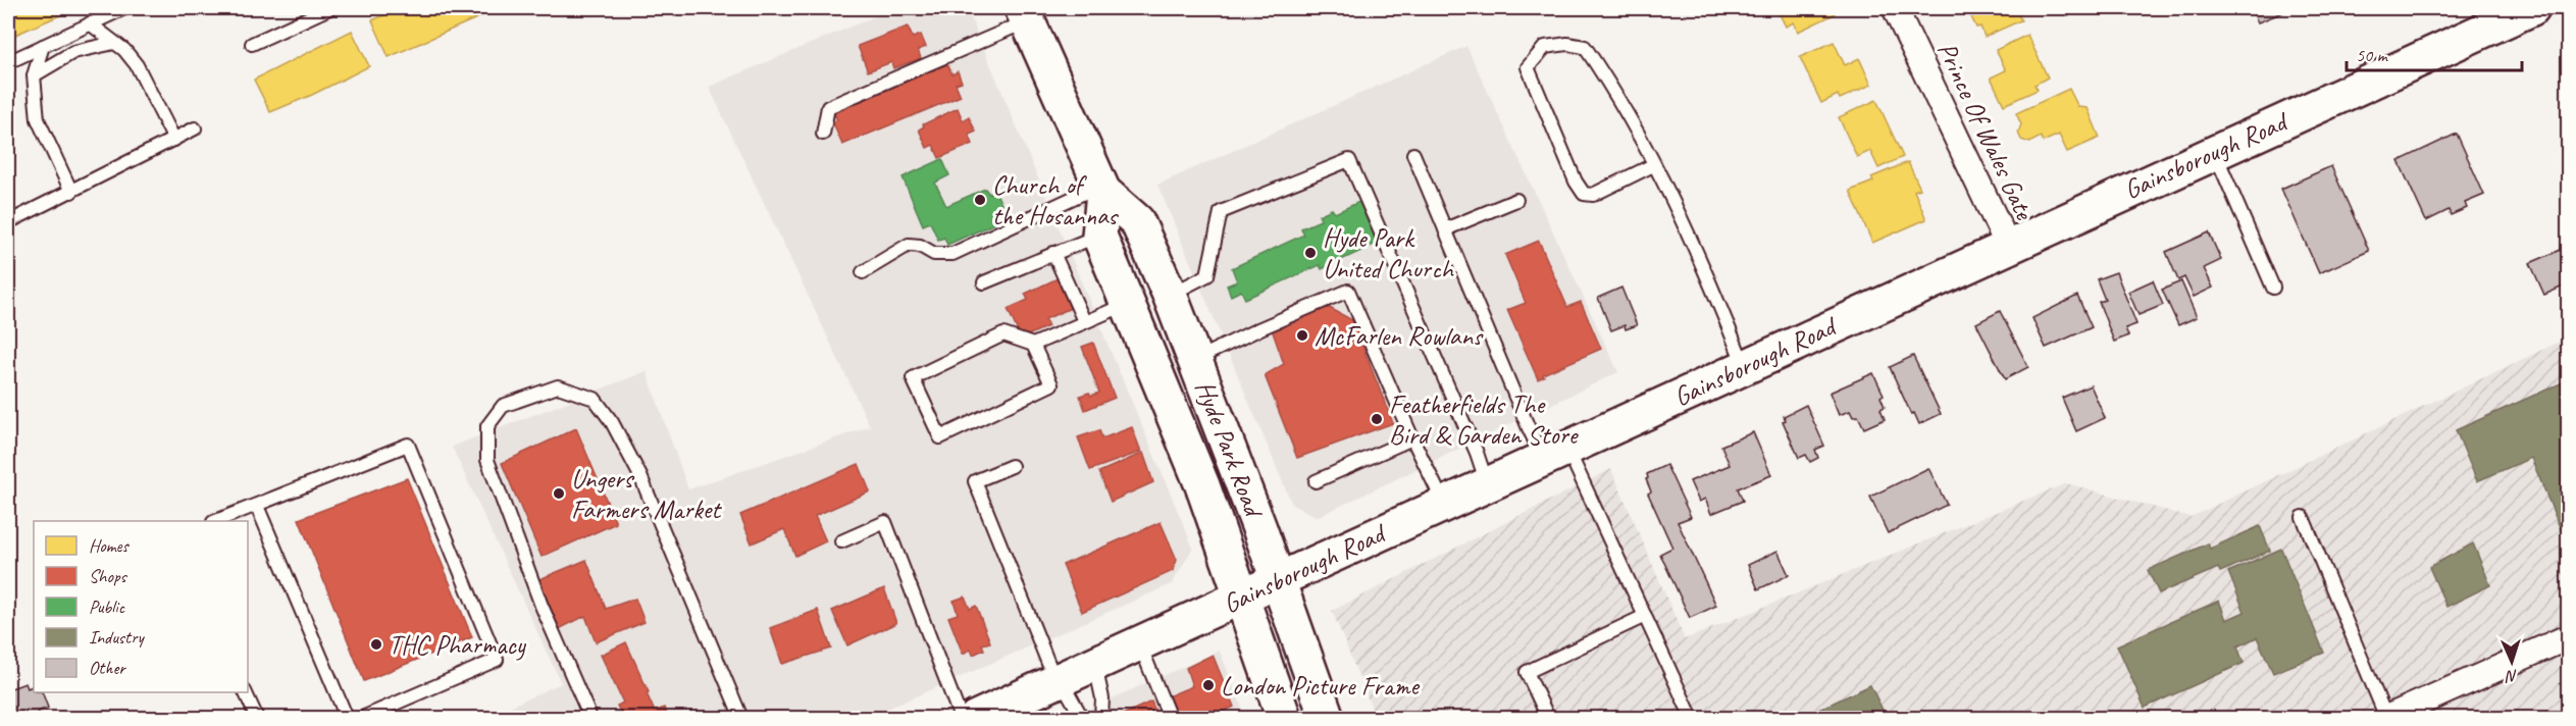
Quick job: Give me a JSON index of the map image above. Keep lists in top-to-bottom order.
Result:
{
  "streets": {
    "main road": ["Gainsborough Road", "Hyde Park Road"],
    "street": ["Prince Of Wales Gate"]
  },
  "crossings": [
    ["Prince Of Wales Gate", "Gainsborough Road"],
    ["Gainsborough Road", "Hyde Park Road"]
  ],
  "places": [
    "Church of the Hosannas",
    "Hyde Park United Church",
    "McFarlen Rowlans",
    "Featherfields The Bird & Garden Store",
    "Ungers Farmers Market",
    "THC Pharmacy",
    "London Picture Frame"
  ],
  "legend": [
    "Homes",
    "Shops",
    "Public",
    "Industry",
    "Other"
  ],
  "scale_bar": "50 m",
  "north": "bottom"
}
